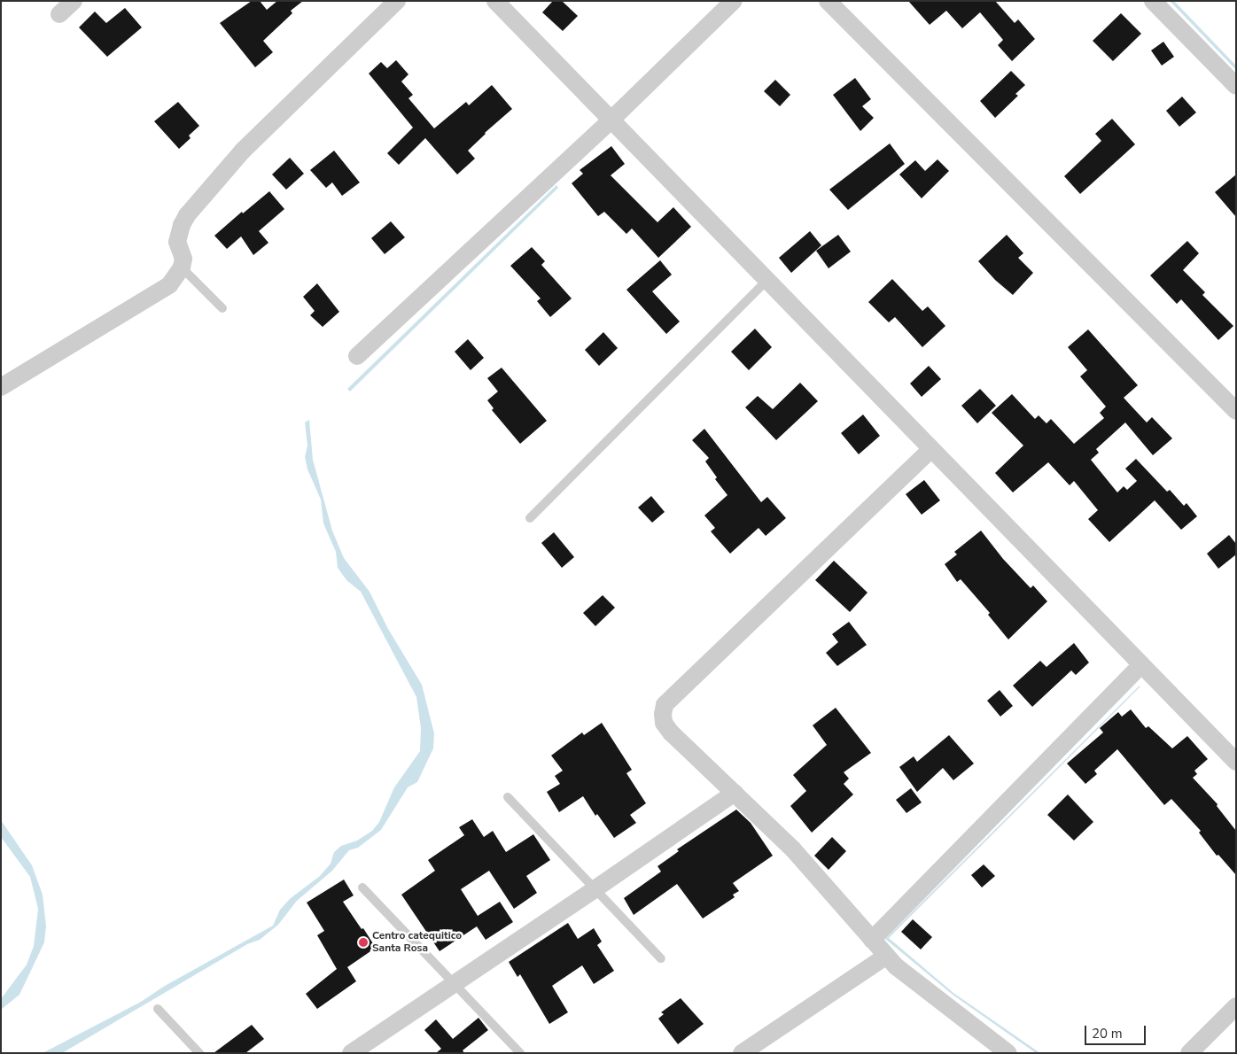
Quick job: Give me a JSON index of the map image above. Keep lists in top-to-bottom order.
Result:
{
  "places": ["Centro catequitico Santa Rosa"],
  "scale_bar": "20 m"
}
